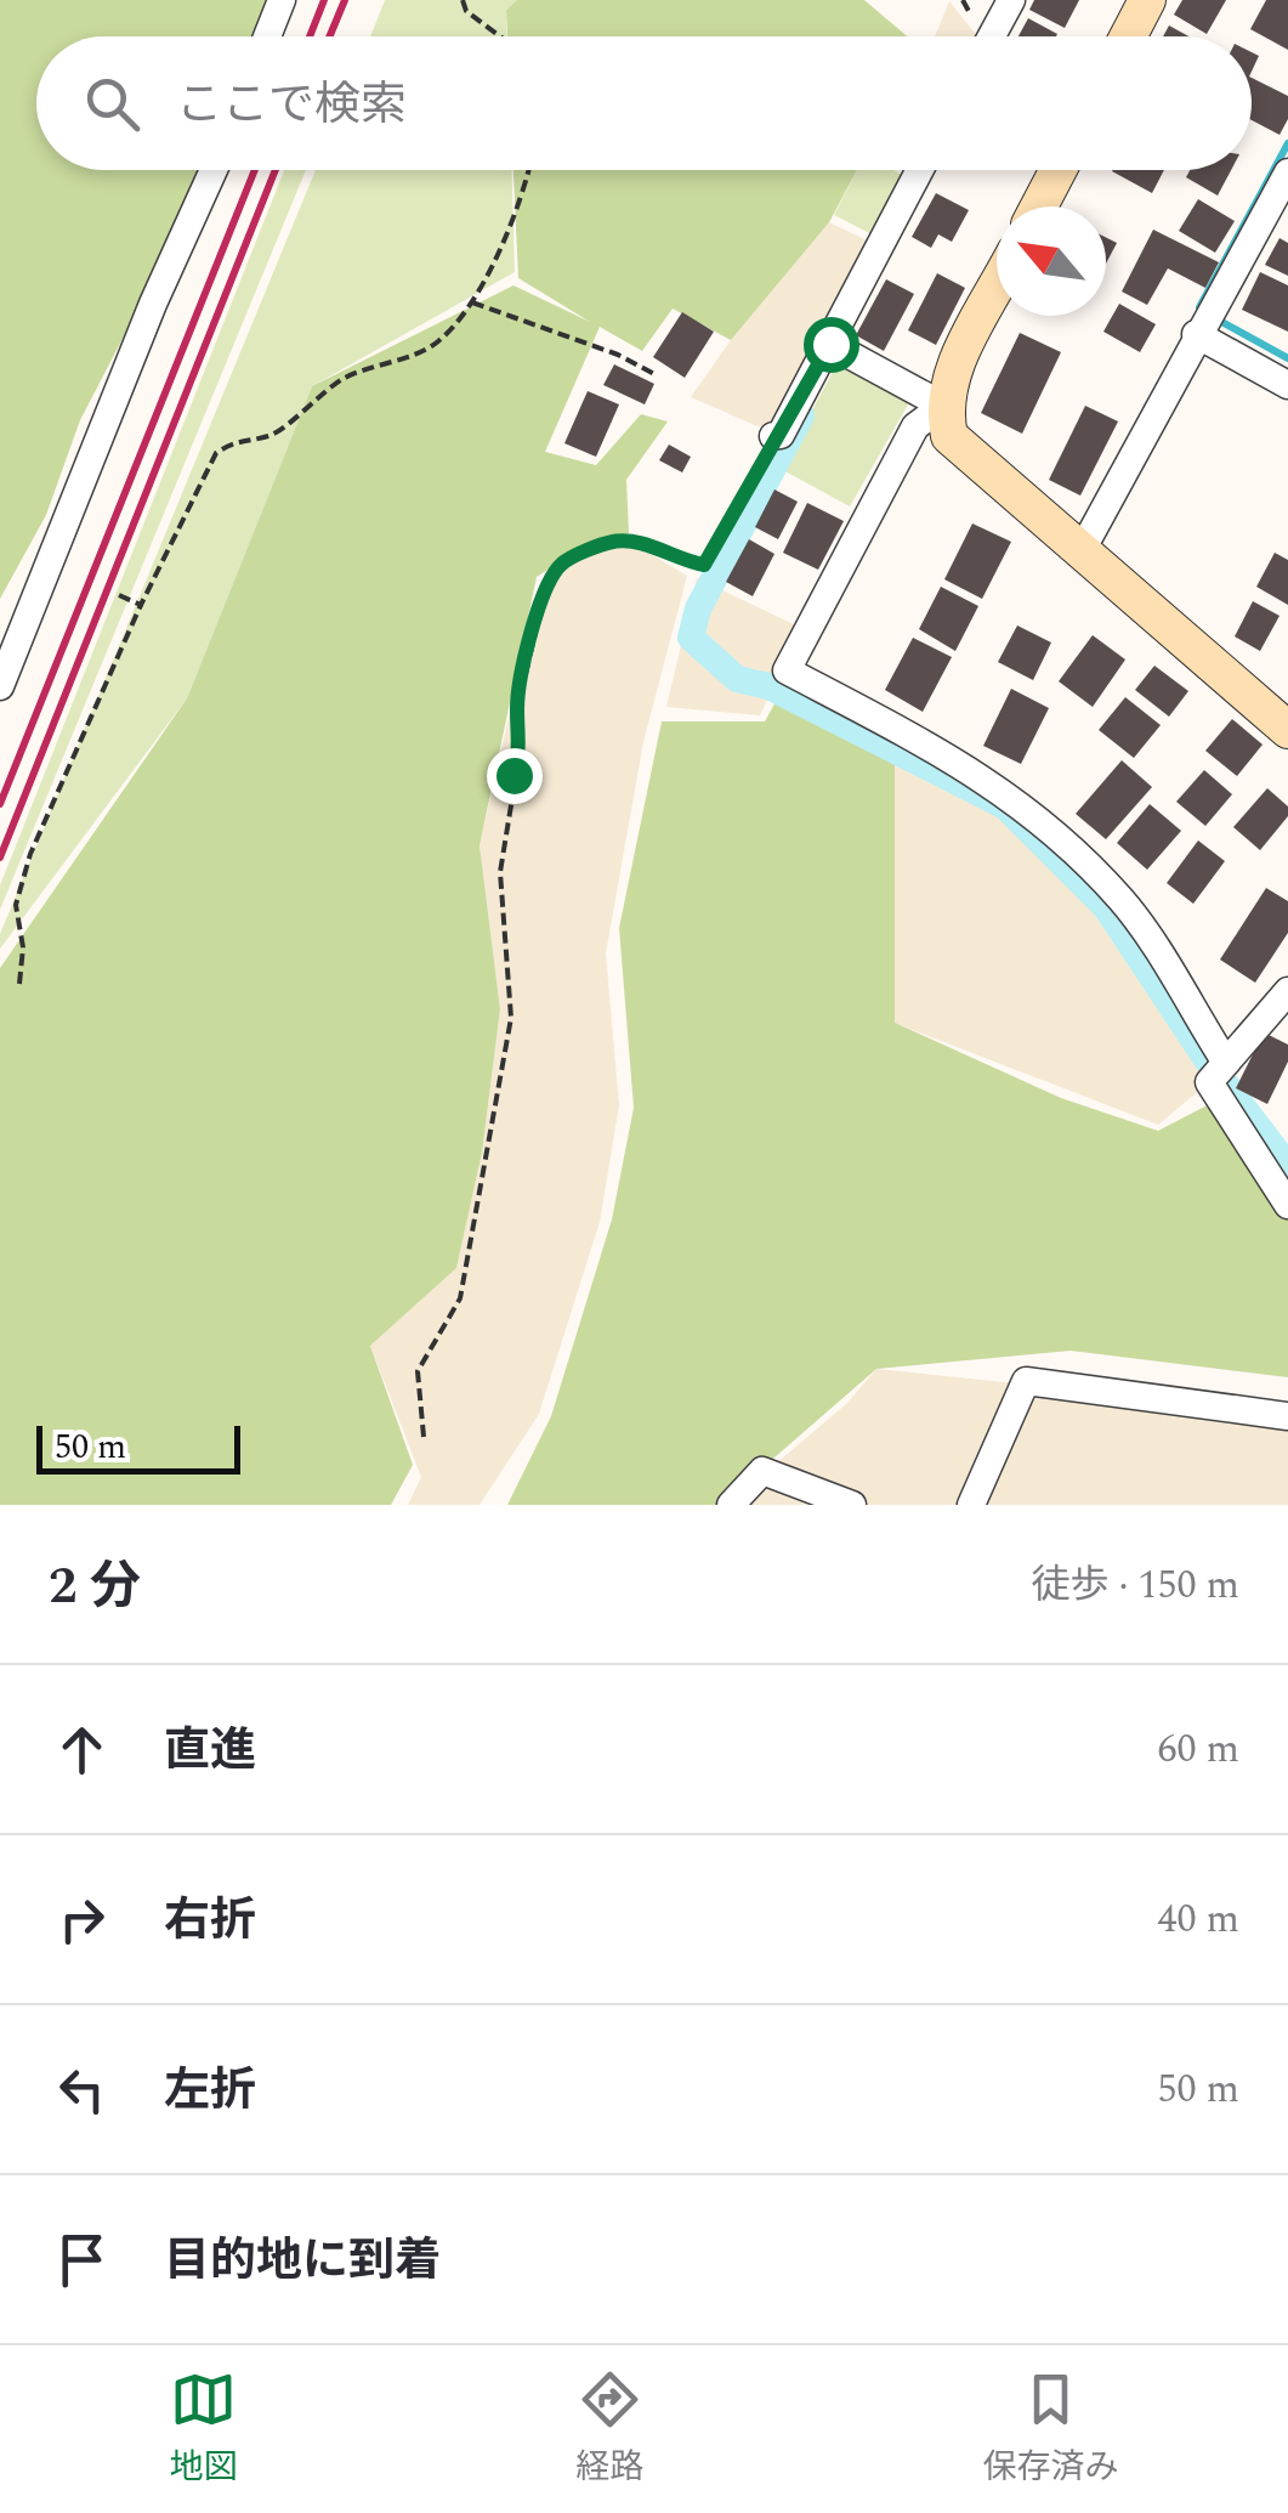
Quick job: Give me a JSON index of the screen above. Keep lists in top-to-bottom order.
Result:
{
  "scale_bar": "50 m",
  "north": "top left",
  "page": {
    "search": "ここで検索",
    "scale": "50 m",
    "heading": ["2 分", "徒歩 · 150 m"],
    "list": [
      ["直進", "60 m"],
      ["右折", "40 m"],
      ["左折", "50 m"],
      "目的地に到着"
    ],
    "nav": ["地図", "経路", "保存済み"]
  }
}
